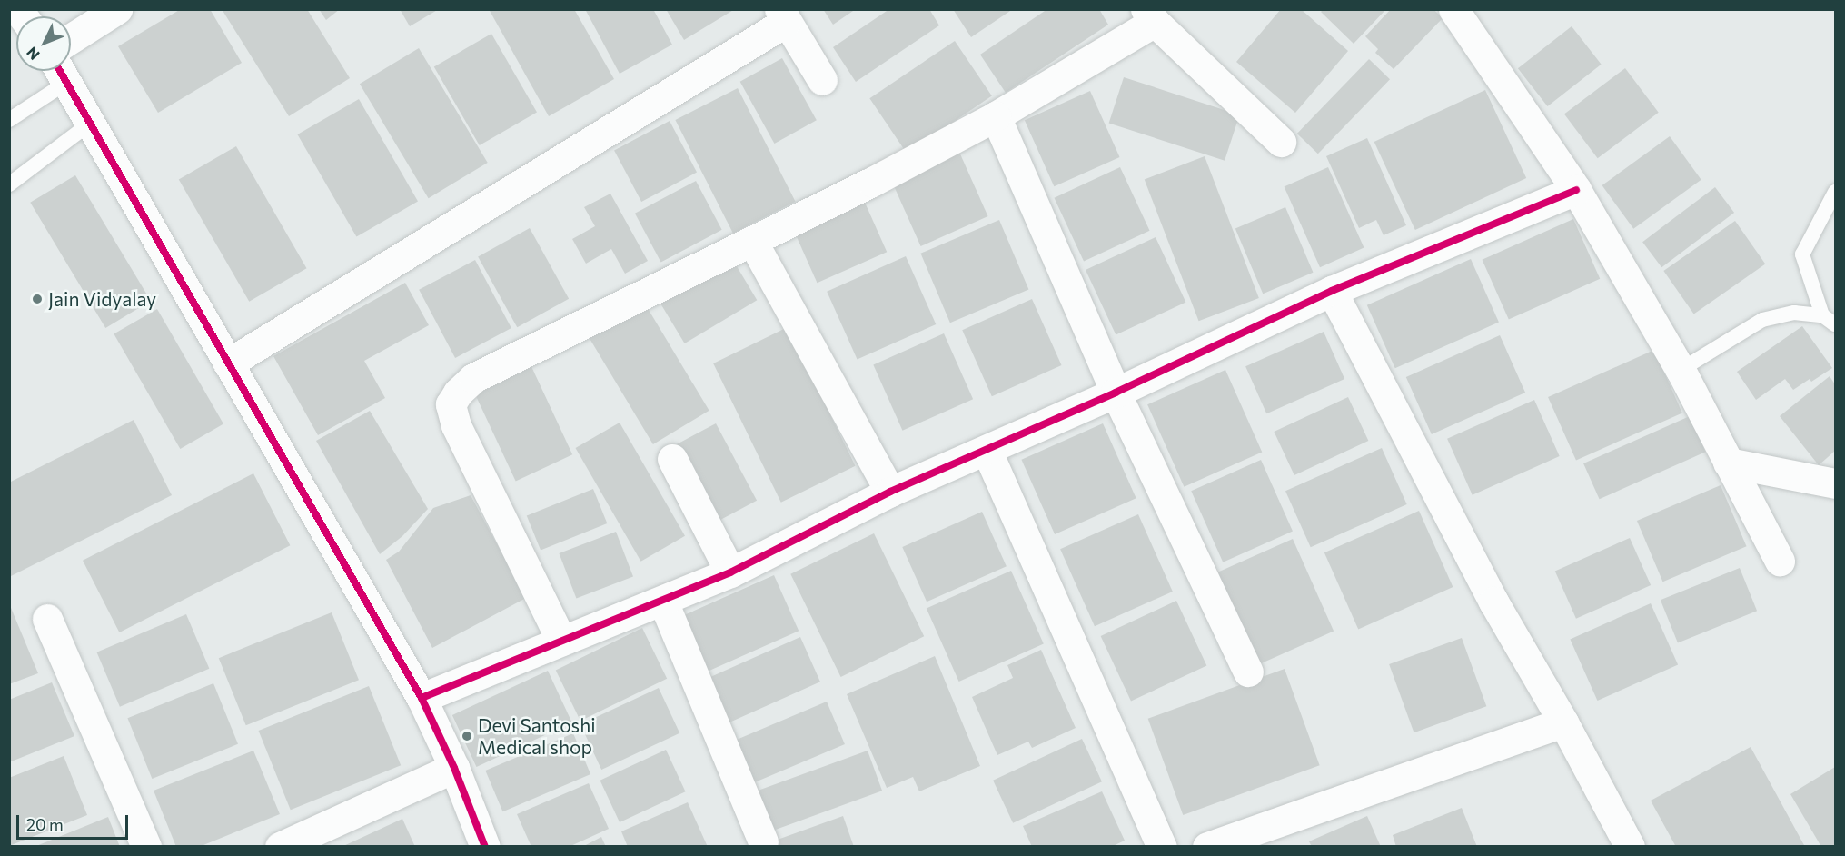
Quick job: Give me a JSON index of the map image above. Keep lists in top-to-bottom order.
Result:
{
  "places": ["Jain Vidyalay", "Devi Santoshi Medical shop"],
  "scale_bar": "20 m",
  "north": "bottom left"
}
